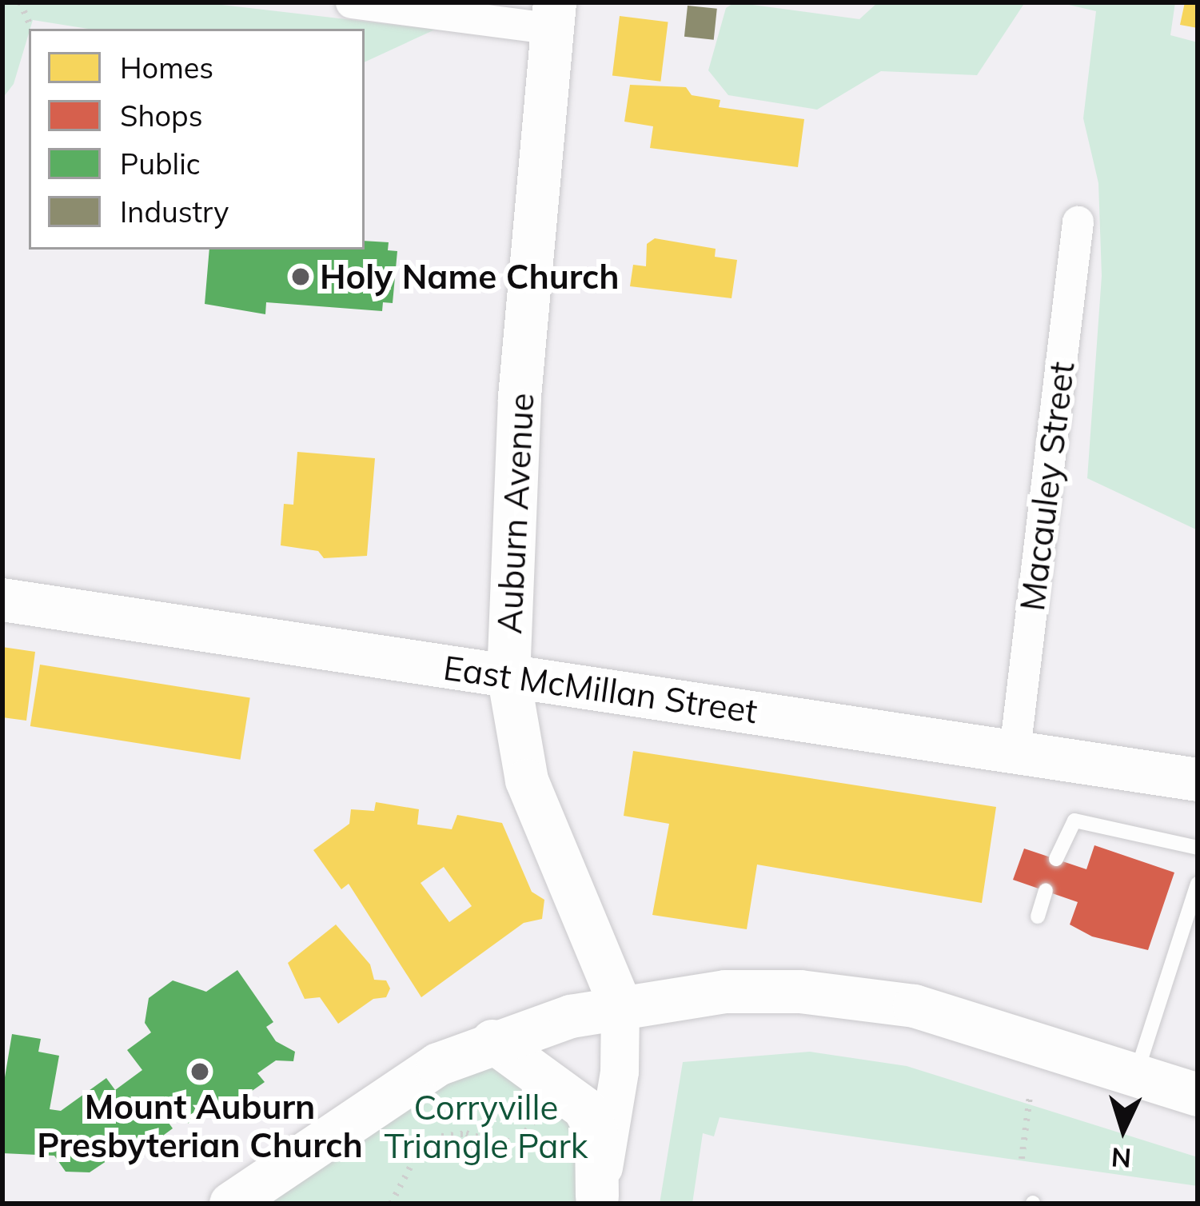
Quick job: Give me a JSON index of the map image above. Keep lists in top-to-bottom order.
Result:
{
  "streets": {
    "main road": ["Auburn Avenue", "East McMillan Street"],
    "street": ["Macauley Street"]
  },
  "crossings": [
    ["Macauley Street", "East McMillan Street"],
    ["Auburn Avenue", "East McMillan Street"]
  ],
  "parks": ["Corryville Triangle Park"],
  "places": ["Holy Name Church", "Mount Auburn Presbyterian Church"],
  "legend": [
    "Homes",
    "Shops",
    "Public",
    "Industry"
  ],
  "north": "bottom"
}
